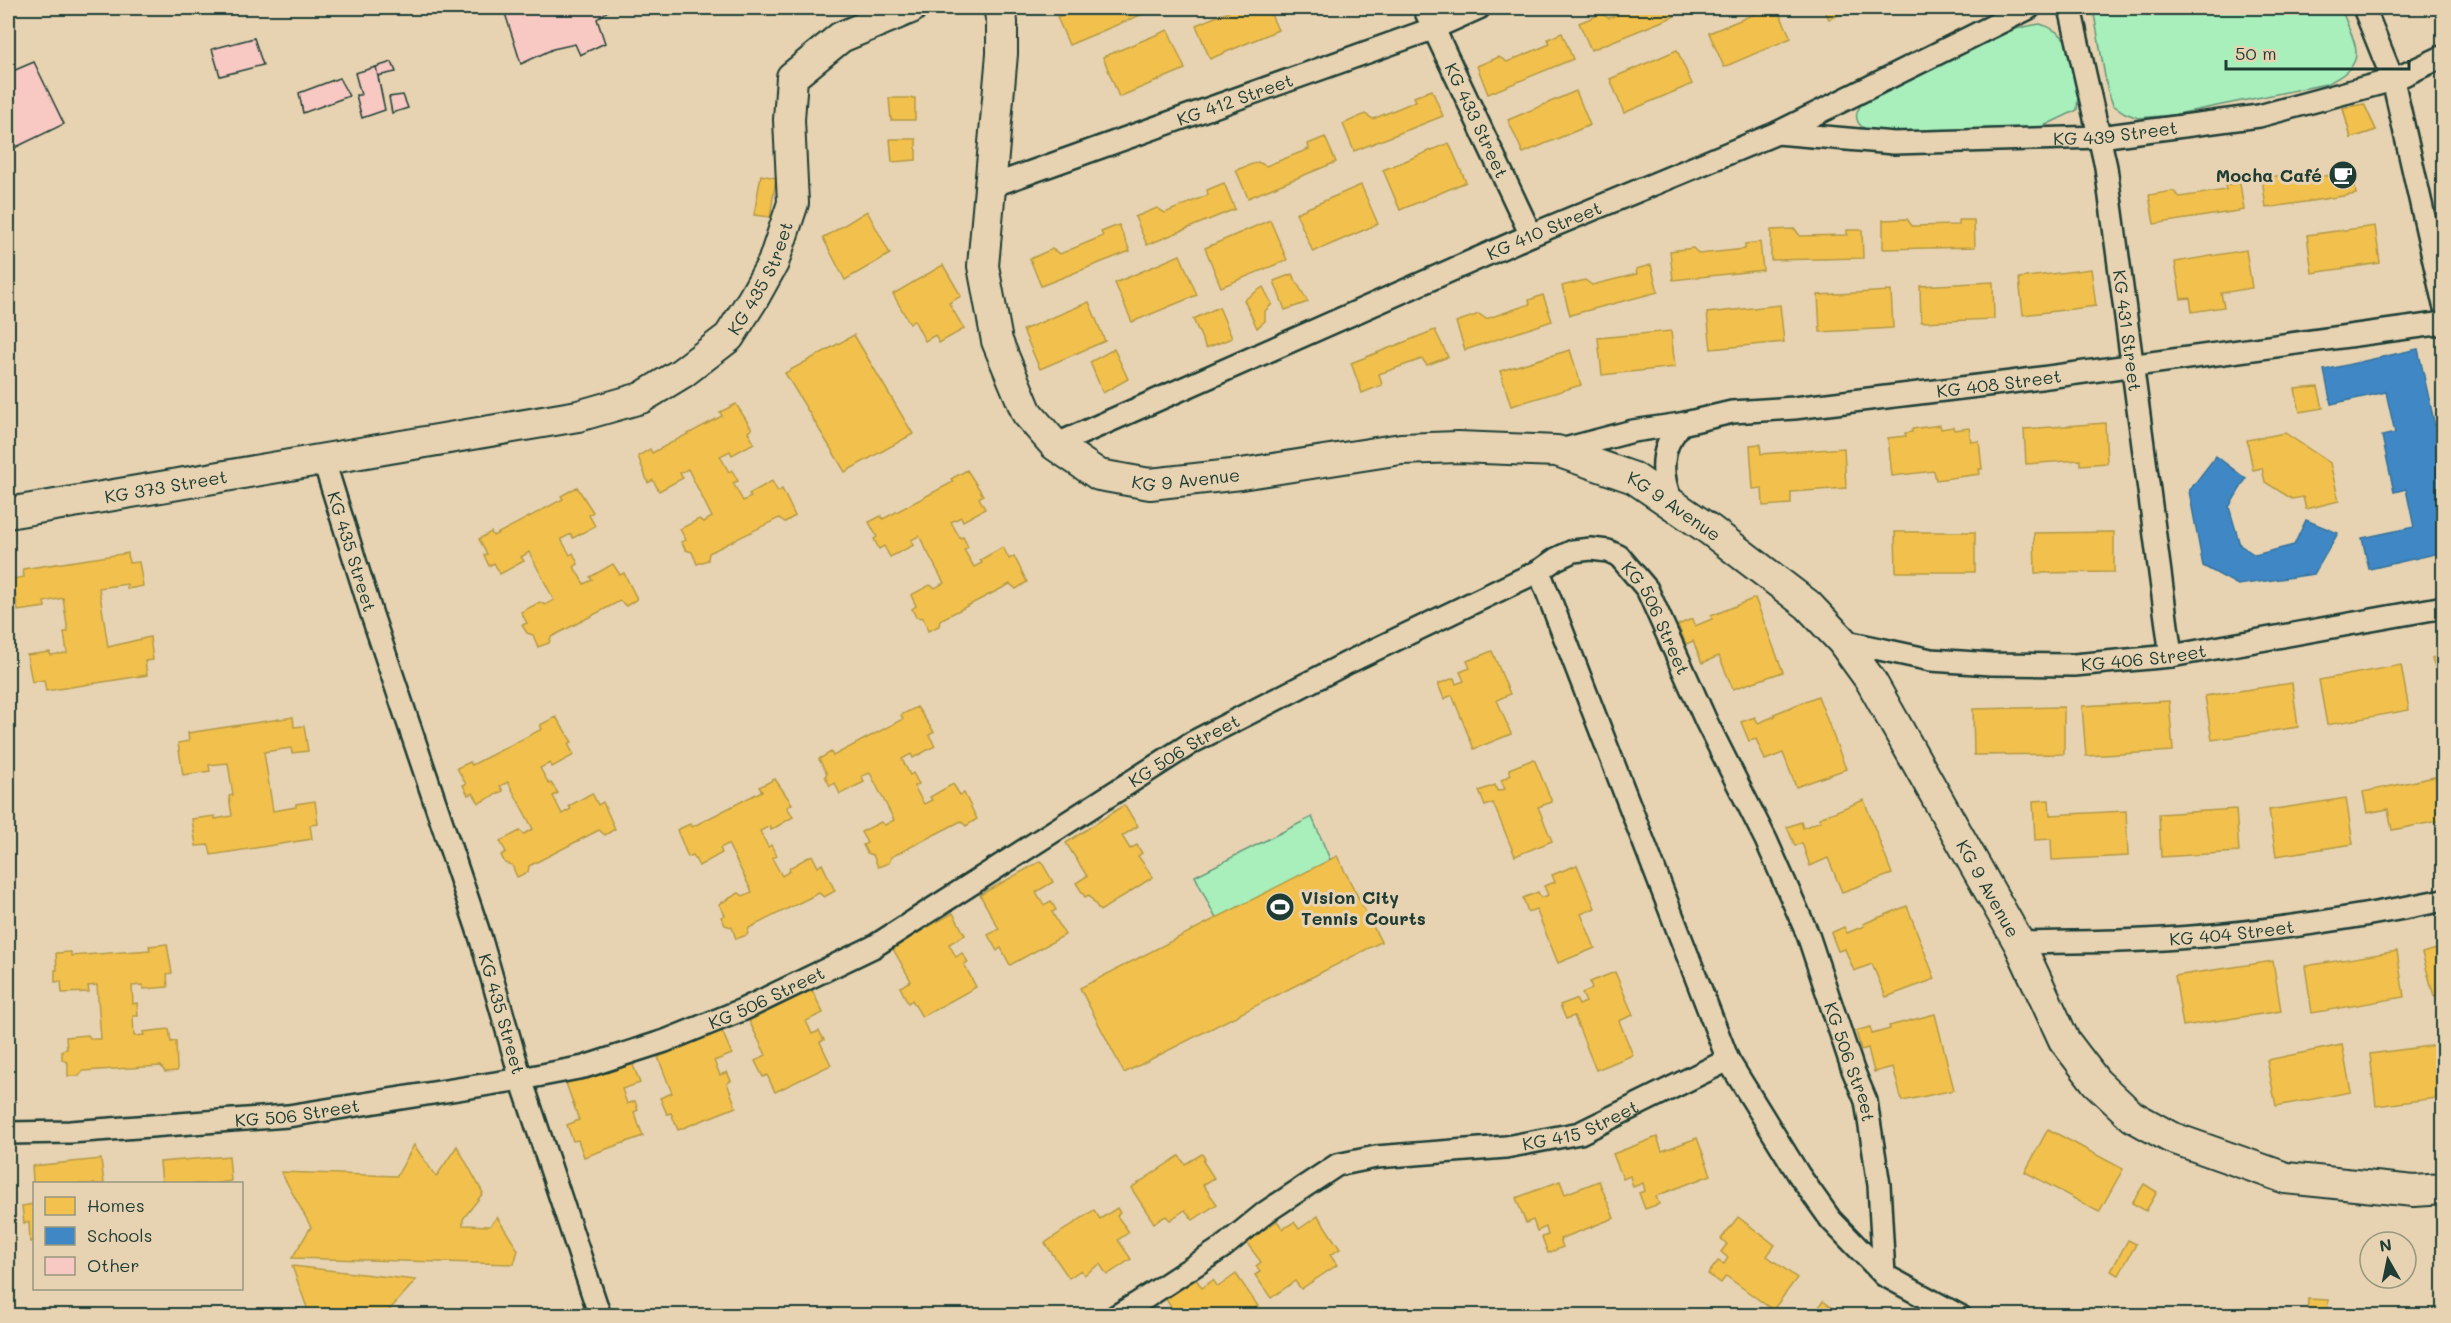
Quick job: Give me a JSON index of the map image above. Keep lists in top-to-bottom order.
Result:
{
  "streets": {
    "main road": ["KG 435 Street", "KG 9 Avenue", "KG 373 Street"],
    "street": [
      "KG 412 Street",
      "KG 433 Street",
      "KG 439 Street",
      "KG 410 Street",
      "KG 431 Street",
      "KG 408 Street",
      "KG 506 Street",
      "KG 406 Street",
      "KG 404 Street",
      "KG 415 Street"
    ]
  },
  "crossings": [
    ["KG 412 Street", "KG 433 Street"],
    ["KG 412 Street", "KG 9 Avenue"],
    ["KG 433 Street", "KG 410 Street"],
    ["KG 439 Street", "KG 410 Street"],
    ["KG 439 Street", "KG 431 Street"],
    ["KG 410 Street", "KG 9 Avenue"],
    ["KG 435 Street", "KG 373 Street"],
    ["KG 435 Street", "KG 506 Street"],
    ["KG 431 Street", "KG 408 Street"],
    ["KG 431 Street", "KG 406 Street"],
    ["KG 408 Street", "KG 9 Avenue"],
    ["KG 9 Avenue", "KG 406 Street"],
    ["KG 9 Avenue", "KG 404 Street"]
  ],
  "places": {
    "cafe": ["Mocha Café"],
    "sports": ["Vision City Tennis Courts"]
  },
  "legend": ["Homes", "Schools", "Other"],
  "scale_bar": "50 m",
  "north": "top"
}
